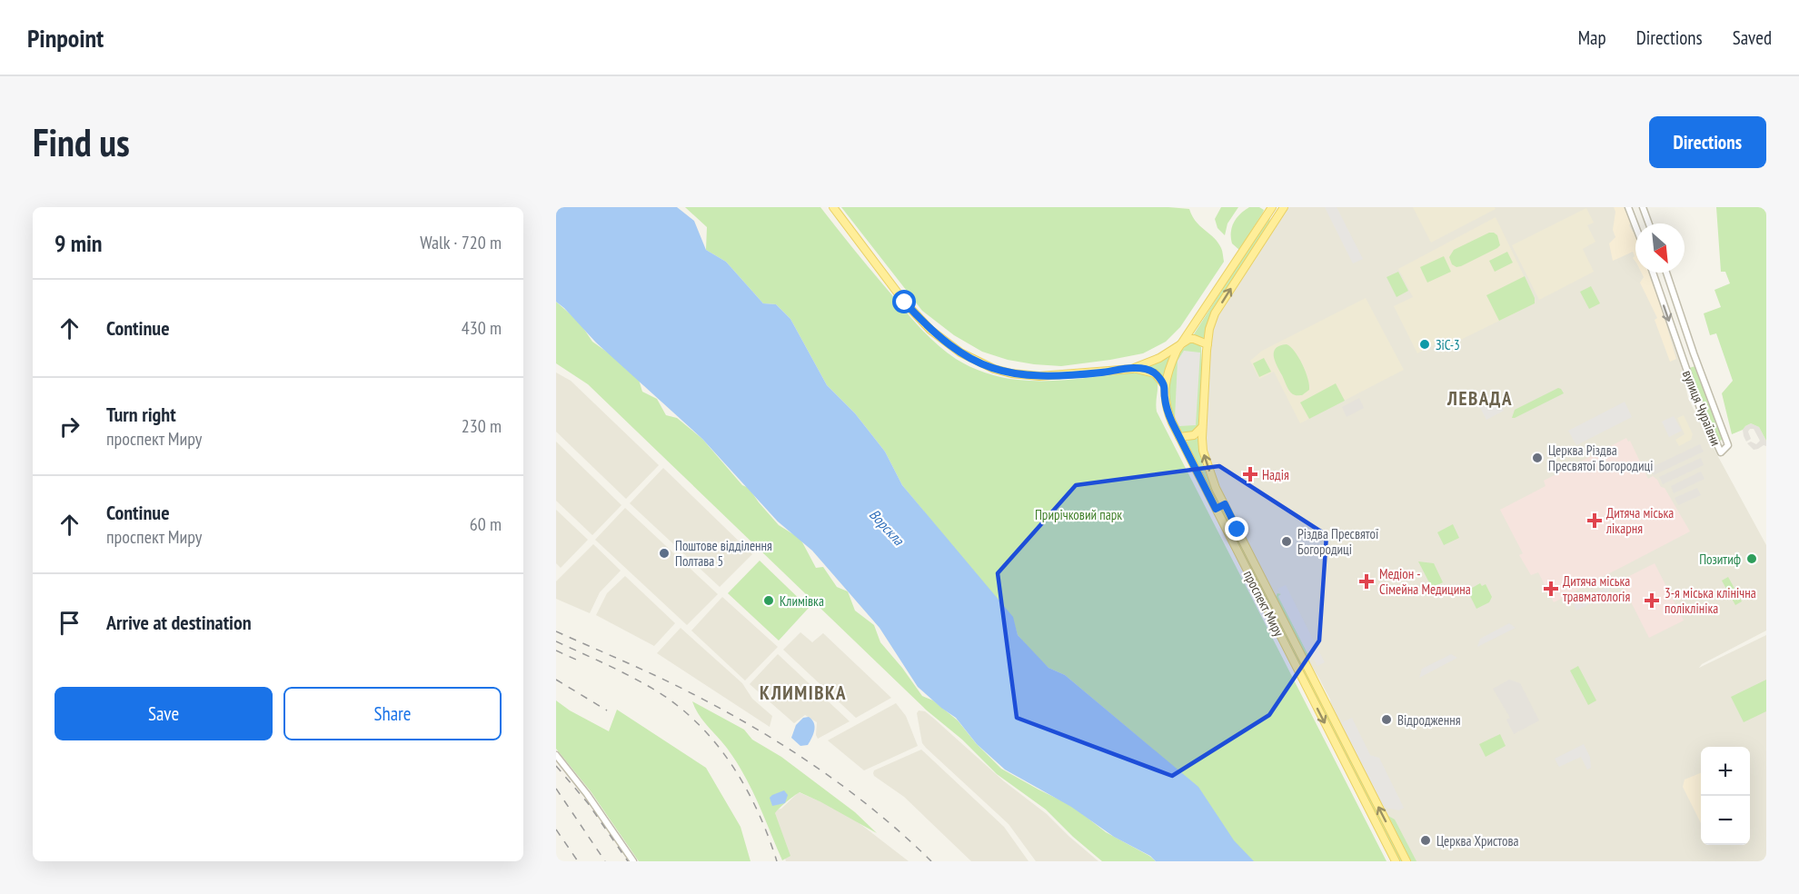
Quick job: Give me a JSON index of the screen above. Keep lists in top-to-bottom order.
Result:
{
  "streets": {
    "main road": ["проспект Миру"],
    "street": ["вулиця Чураївни"]
  },
  "districts": ["ЛЕВАДА", "КЛИМІВКА"],
  "water": ["Ворскла"],
  "parks": ["Прирічковий парк"],
  "places": {
    "other": [
      "ЗіС-3",
      "Церква Різдва Пресвятої Богородиці",
      "Різдва Пресвятої Богородиці",
      "Поштове відділення Полтава 5",
      "Позитиф",
      "Климівка",
      "Відродження",
      "Церква Христова"
    ],
    "health": [
      "Надія",
      "Дитяча міська лікарня",
      "Медіон - Сімейна Медицина",
      "Дитяча міська травматологія",
      "3-я міська клінічна поліклініка"
    ]
  },
  "north": "bottom right",
  "page": {
    "header": "Pinpoint",
    "nav": ["Map", "Directions", "Saved"],
    "buttons": [
      "Directions",
      ["Save", "Share"]
    ],
    "title": "Find us",
    "heading": ["9 min", "Walk · 720 m"],
    "list": [
      ["Continue", "430 m"],
      ["Turn right", "проспект Миру", "230 m"],
      ["Continue", "проспект Миру", "60 m"],
      "Arrive at destination"
    ],
    "map_buttons": ["+", "−"]
  }
}
